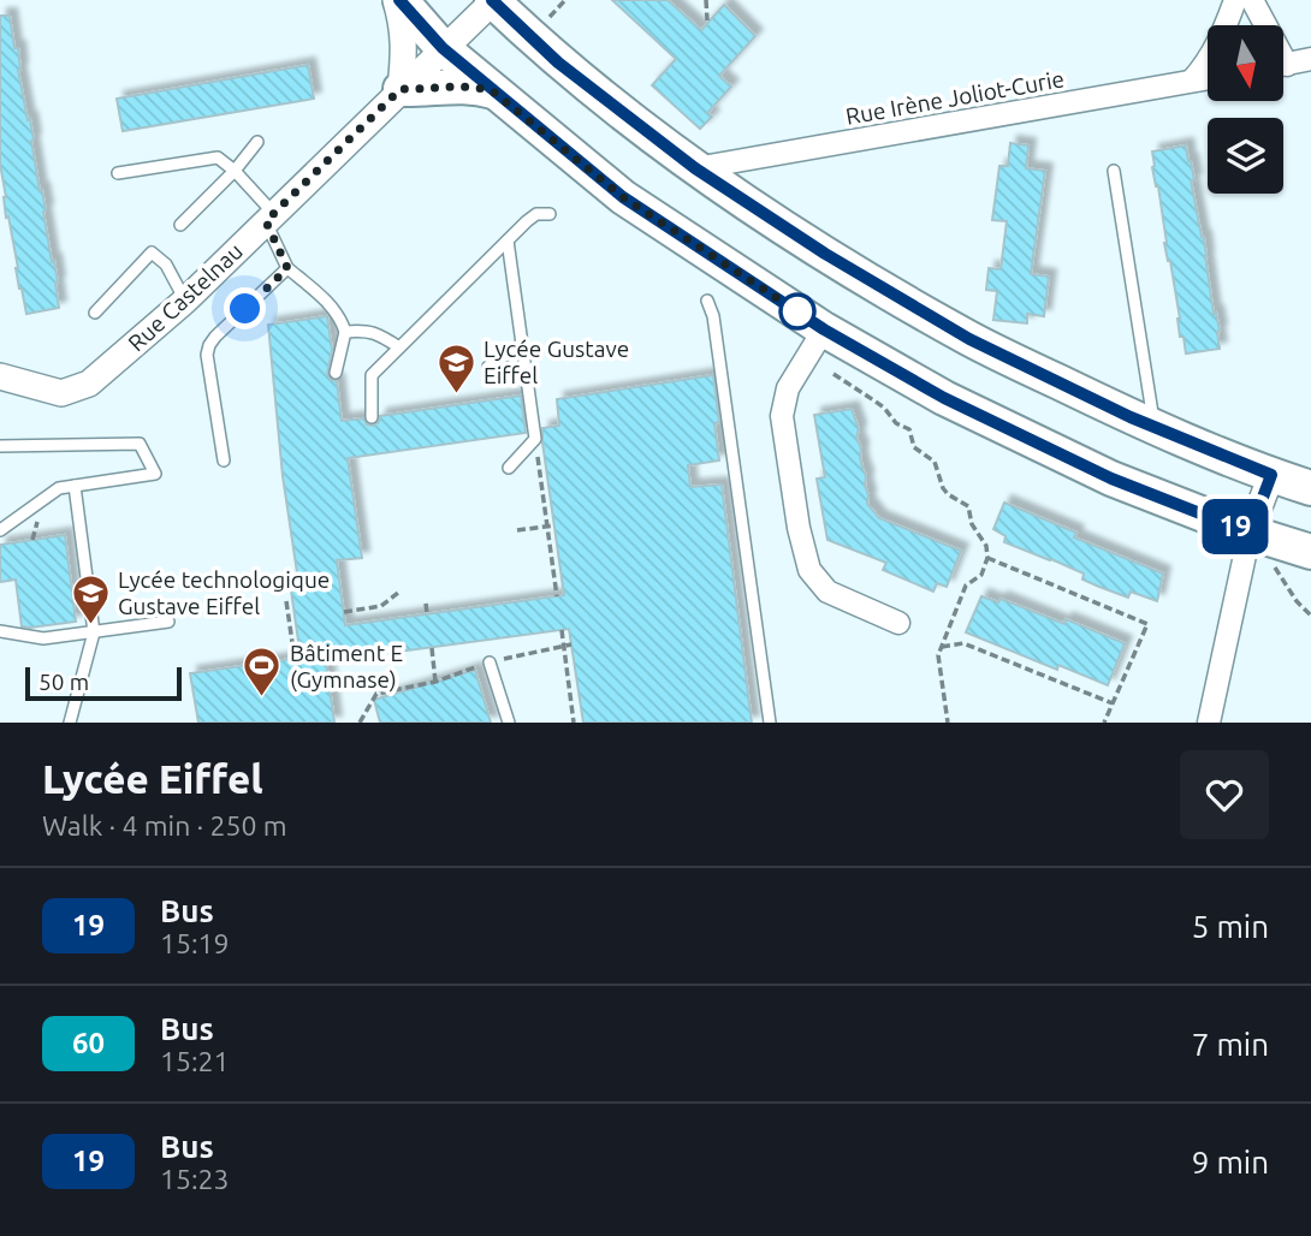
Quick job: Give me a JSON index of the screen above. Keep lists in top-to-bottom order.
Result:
{
  "streets": {
    "street": ["Rue Irène Joliot-Curie", "Rue Castelnau"]
  },
  "places": {
    "school or university": ["Lycée Gustave Eiffel", "Lycée technologique Gustave Eiffel"],
    "sports": ["Bâtiment E (Gymnase)"]
  },
  "lines": ["bus line 19"],
  "scale_bar": "50 m",
  "north": "bottom",
  "page": {
    "on_map": "19",
    "scale": "50 m",
    "heading": ["Lycée Eiffel", "Walk · 4 min · 250 m"],
    "list": [
      {
        "mark": "19",
        "name": "Bus",
        "note": "15:19",
        "value": "5 min"
      },
      {
        "mark": "60",
        "name": "Bus",
        "note": "15:21",
        "value": "7 min"
      },
      {
        "mark": "19",
        "name": "Bus",
        "note": "15:23",
        "value": "9 min"
      }
    ]
  }
}
